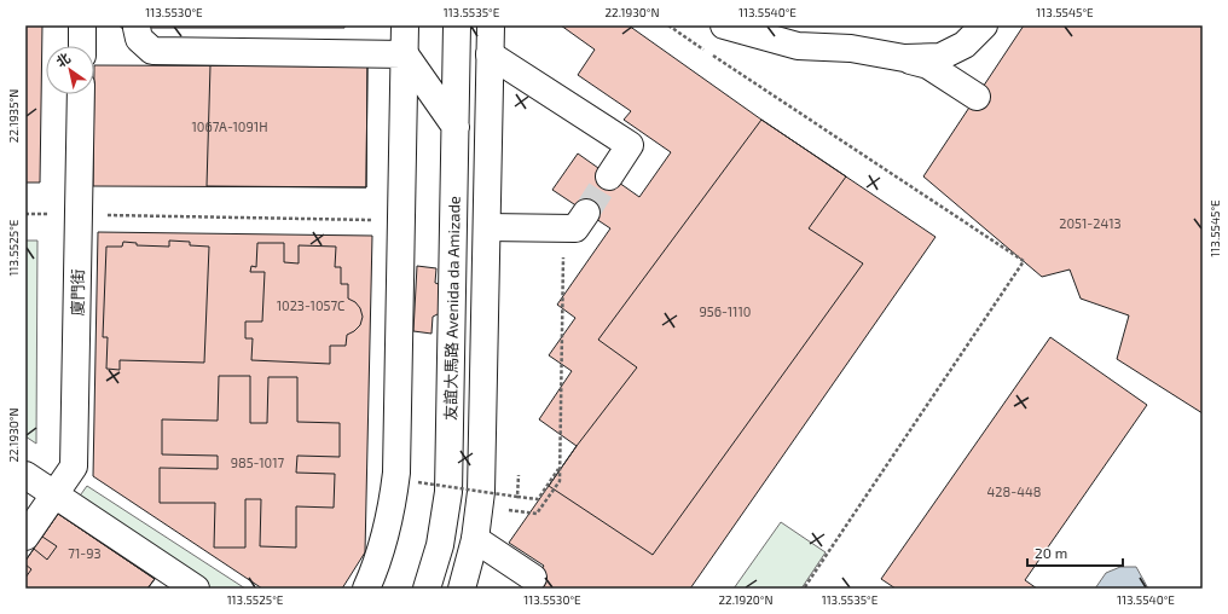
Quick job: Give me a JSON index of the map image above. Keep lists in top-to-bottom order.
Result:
{
  "streets": {
    "street": ["廈門街", "友誼大馬路 Avenida da Amizade"]
  },
  "house_numbers": [
    "1067A-1091H",
    "2051-2413",
    "1023-1057C",
    "956-1110",
    "985-1017",
    "428-448",
    "71-93"
  ],
  "scale_bar": "20 m",
  "north": "top left",
  "coordinates": [
    "113.5530°E",
    "113.5535°E",
    "22.1930°N",
    "113.5540°E",
    "113.5545°E",
    "22.1935°N",
    "113.5525°E",
    "22.1920°N"
  ]
}
